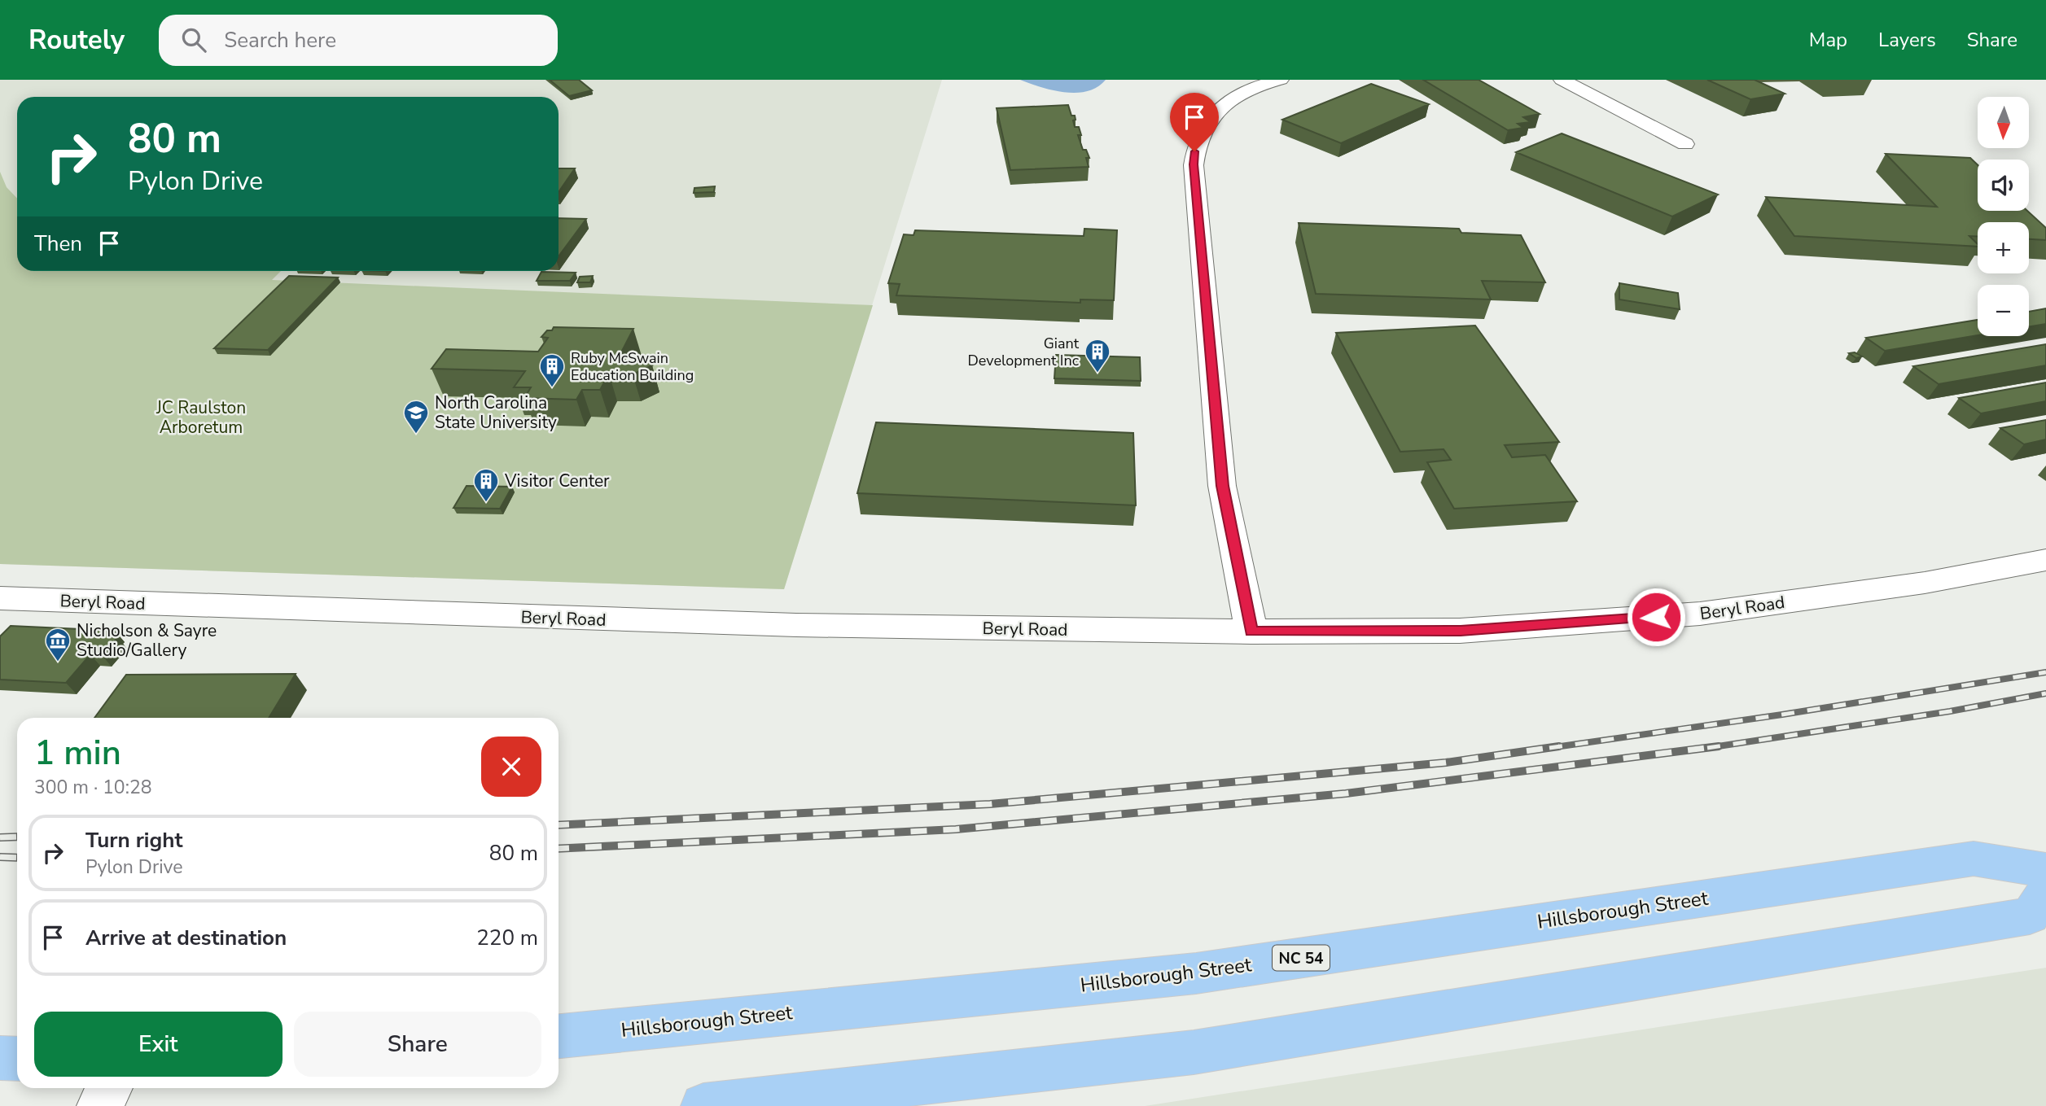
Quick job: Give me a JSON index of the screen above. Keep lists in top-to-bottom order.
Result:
{
  "streets": {
    "main road": ["Hillsborough Street", "NC 54"],
    "street": ["Beryl Road"]
  },
  "parks": ["JC Raulston Arboretum"],
  "places": {
    "building": ["Giant Development Inc", "Ruby McSwain Education Building", "Visitor Center"],
    "school or university": ["North Carolina State University"],
    "museum": ["Nicholson & Sayre Studio/Gallery"]
  },
  "north": "bottom",
  "page": {
    "header": "Routely",
    "search": "Search here",
    "nav": ["Map", "Layers", "Share"],
    "map_buttons": ["+", "−"],
    "turn": ["80 m", "Pylon Drive"],
    "then": "Then",
    "heading": ["1 min", "300 m · 10:28"],
    "list": [
      {
        "name": "Turn right",
        "note": "Pylon Drive",
        "value": "80 m"
      },
      {
        "name": "Arrive at destination",
        "value": "220 m"
      }
    ],
    "buttons": ["Exit", "Share"]
  }
}
